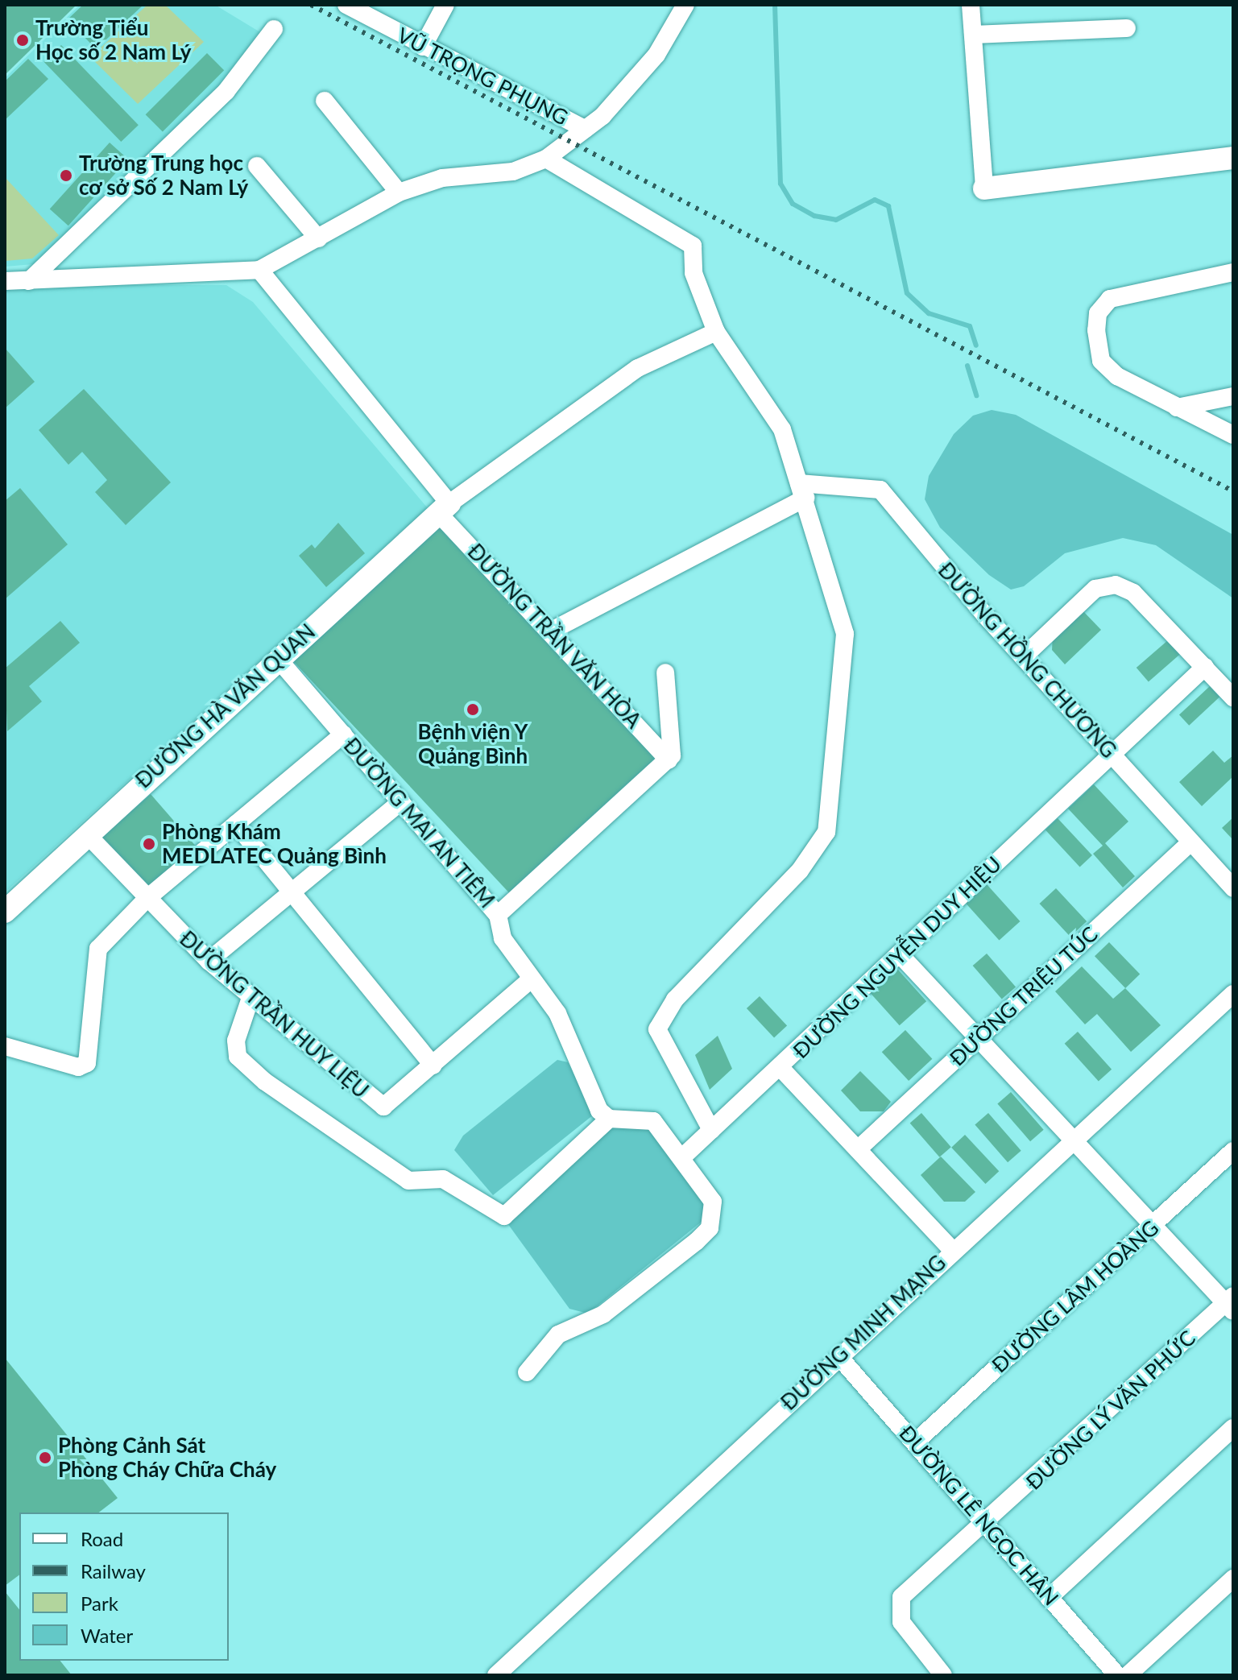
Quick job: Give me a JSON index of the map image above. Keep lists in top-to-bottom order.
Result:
{
  "streets": {
    "main road": ["ĐƯỜNG HÀ VĂN QUAN"],
    "street": [
      "VŨ TRỌNG PHỤNG",
      "ĐƯỜNG TRẦN VĂN HÒA",
      "ĐƯỜNG HỒNG CHƯƠNG",
      "ĐƯỜNG MAI AN TIÊM",
      "ĐƯỜNG NGUYỄN DUY HIỆU",
      "ĐƯỜNG TRIỆU TÚC",
      "ĐƯỜNG TRẦN HUY LIỆU",
      "ĐƯỜNG LÂM HOÀNG",
      "ĐƯỜNG MINH MẠNG",
      "ĐƯỜNG LÝ VĂN PHỨC",
      "ĐƯỜNG LÊ NGỌC HÂN"
    ]
  },
  "crossings": [
    ["ĐƯỜNG TRẦN VĂN HÒA", "ĐƯỜNG HÀ VĂN QUAN"],
    ["ĐƯỜNG HỒNG CHƯƠNG", "ĐƯỜNG NGUYỄN DUY HIỆU"],
    ["ĐƯỜNG HỒNG CHƯƠNG", "ĐƯỜNG TRIỆU TÚC"],
    ["ĐƯỜNG HÀ VĂN QUAN", "ĐƯỜNG MAI AN TIÊM"],
    ["ĐƯỜNG HÀ VĂN QUAN", "ĐƯỜNG TRẦN HUY LIỆU"],
    ["ĐƯỜNG MAI AN TIÊM", "ĐƯỜNG TRẦN HUY LIỆU"],
    ["ĐƯỜNG LÂM HOÀNG", "ĐƯỜNG LÊ NGỌC HÂN"],
    ["ĐƯỜNG MINH MẠNG", "ĐƯỜNG LÊ NGỌC HÂN"],
    ["ĐƯỜNG LÝ VĂN PHỨC", "ĐƯỜNG LÊ NGỌC HÂN"]
  ],
  "places": [
    "Trường Tiểu Học số 2 Nam Lý",
    "Trường Trung học cơ sở Số 2 Nam Lý",
    "Bệnh viện Y Quảng Bình",
    "Phòng Khám MEDLATEC Quảng Bình",
    "Phòng Cảnh Sát Phòng Cháy Chữa Cháy"
  ],
  "legend": [
    "Road",
    "Railway",
    "Park",
    "Water"
  ]
}
